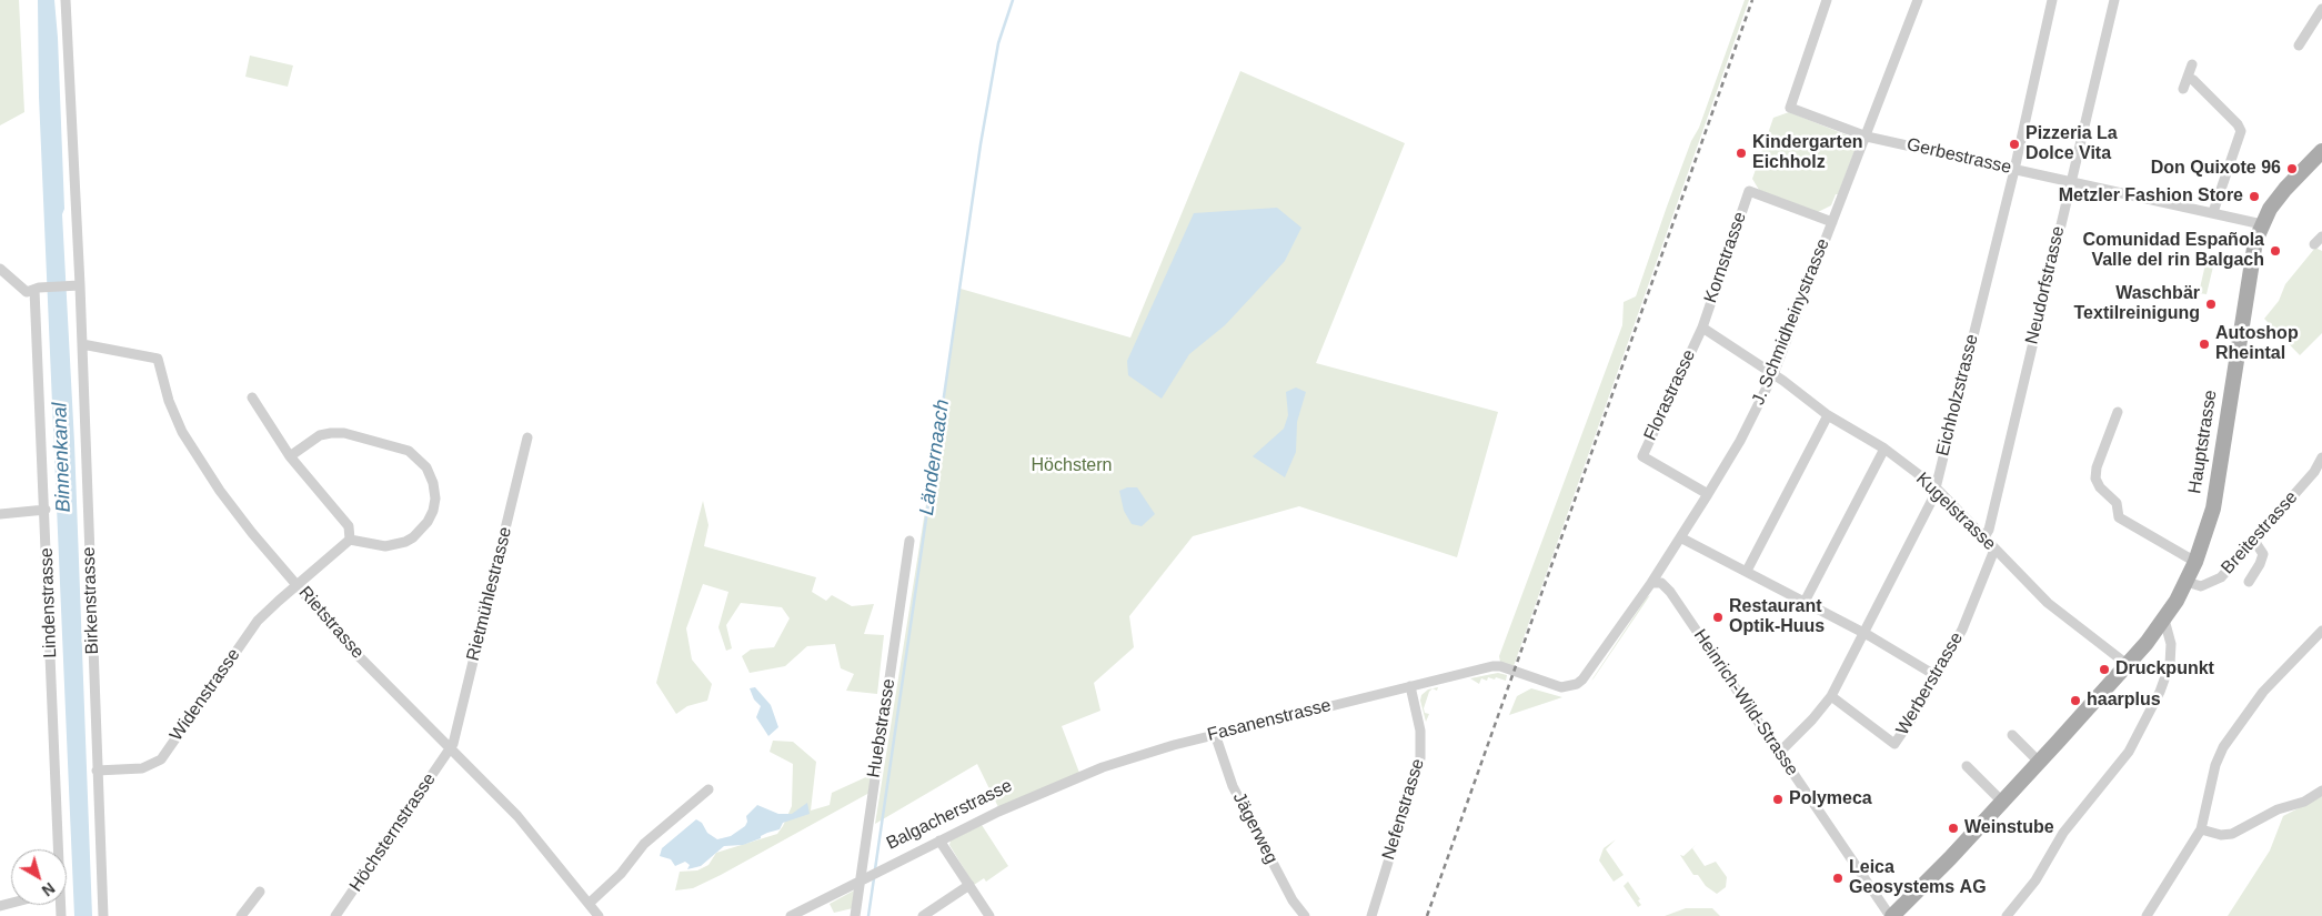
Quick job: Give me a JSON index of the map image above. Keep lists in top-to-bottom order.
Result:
{
  "streets": {
    "main road": ["Hauptstrasse"],
    "street": [
      "Gerbestrasse",
      "Kornstrasse",
      "Neudorfstrasse",
      "J. Schmidheinystrasse",
      "Florastrasse",
      "Eichholzstrasse",
      "Kugelstrasse",
      "Breitestrasse",
      "Rietmühlestrasse",
      "Birkenstrasse",
      "Lindenstrasse",
      "Rietstrasse",
      "Werberstrasse",
      "Widenstrasse",
      "Heinrich-Wild-Strasse",
      "Fasanenstrasse",
      "Huebstrasse",
      "Nefenstrasse",
      "Balgacherstrasse",
      "Jägerweg",
      "Höchsternstrasse"
    ]
  },
  "crossings": [
    ["Gerbestrasse", "Neudorfstrasse"],
    ["Gerbestrasse", "J. Schmidheinystrasse"],
    ["Gerbestrasse", "Eichholzstrasse"],
    ["Gerbestrasse", "Hauptstrasse"],
    ["Kornstrasse", "J. Schmidheinystrasse"],
    ["Kornstrasse", "Florastrasse"],
    ["Kornstrasse", "Kugelstrasse"],
    ["Neudorfstrasse", "Kugelstrasse"],
    ["J. Schmidheinystrasse", "Florastrasse"],
    ["J. Schmidheinystrasse", "Kugelstrasse"],
    ["J. Schmidheinystrasse", "Heinrich-Wild-Strasse"],
    ["J. Schmidheinystrasse", "Fasanenstrasse"],
    ["J. Schmidheinystrasse", "Nefenstrasse"],
    ["Eichholzstrasse", "Kugelstrasse"],
    ["Eichholzstrasse", "Werberstrasse"],
    ["Eichholzstrasse", "Heinrich-Wild-Strasse"],
    ["Hauptstrasse", "Kugelstrasse"],
    ["Hauptstrasse", "Breitestrasse"],
    ["Kugelstrasse", "Werberstrasse"],
    ["Rietmühlestrasse", "Rietstrasse"],
    ["Rietmühlestrasse", "Höchsternstrasse"],
    ["Birkenstrasse", "Rietstrasse"],
    ["Birkenstrasse", "Widenstrasse"],
    ["Rietstrasse", "Widenstrasse"],
    ["Rietstrasse", "Höchsternstrasse"],
    ["Fasanenstrasse", "Nefenstrasse"],
    ["Fasanenstrasse", "Balgacherstrasse"],
    ["Fasanenstrasse", "Jägerweg"],
    ["Huebstrasse", "Balgacherstrasse"]
  ],
  "water": ["Binnenkanal", "Ländernaach"],
  "parks": ["Höchstern"],
  "places": [
    "Pizzeria La Dolce Vita",
    "Kindergarten Eichholz",
    "Don Quixote 96",
    "Metzler Fashion Store",
    "Comunidad Española Valle del rin Balgach",
    "Waschbär Textilreinigung",
    "Autoshop Rheintal",
    "Restaurant Optik-Huus",
    "Druckpunkt",
    "haarplus",
    "Polymeca",
    "Weinstube",
    "Leica Geosystems AG"
  ],
  "north": "bottom right"
}
